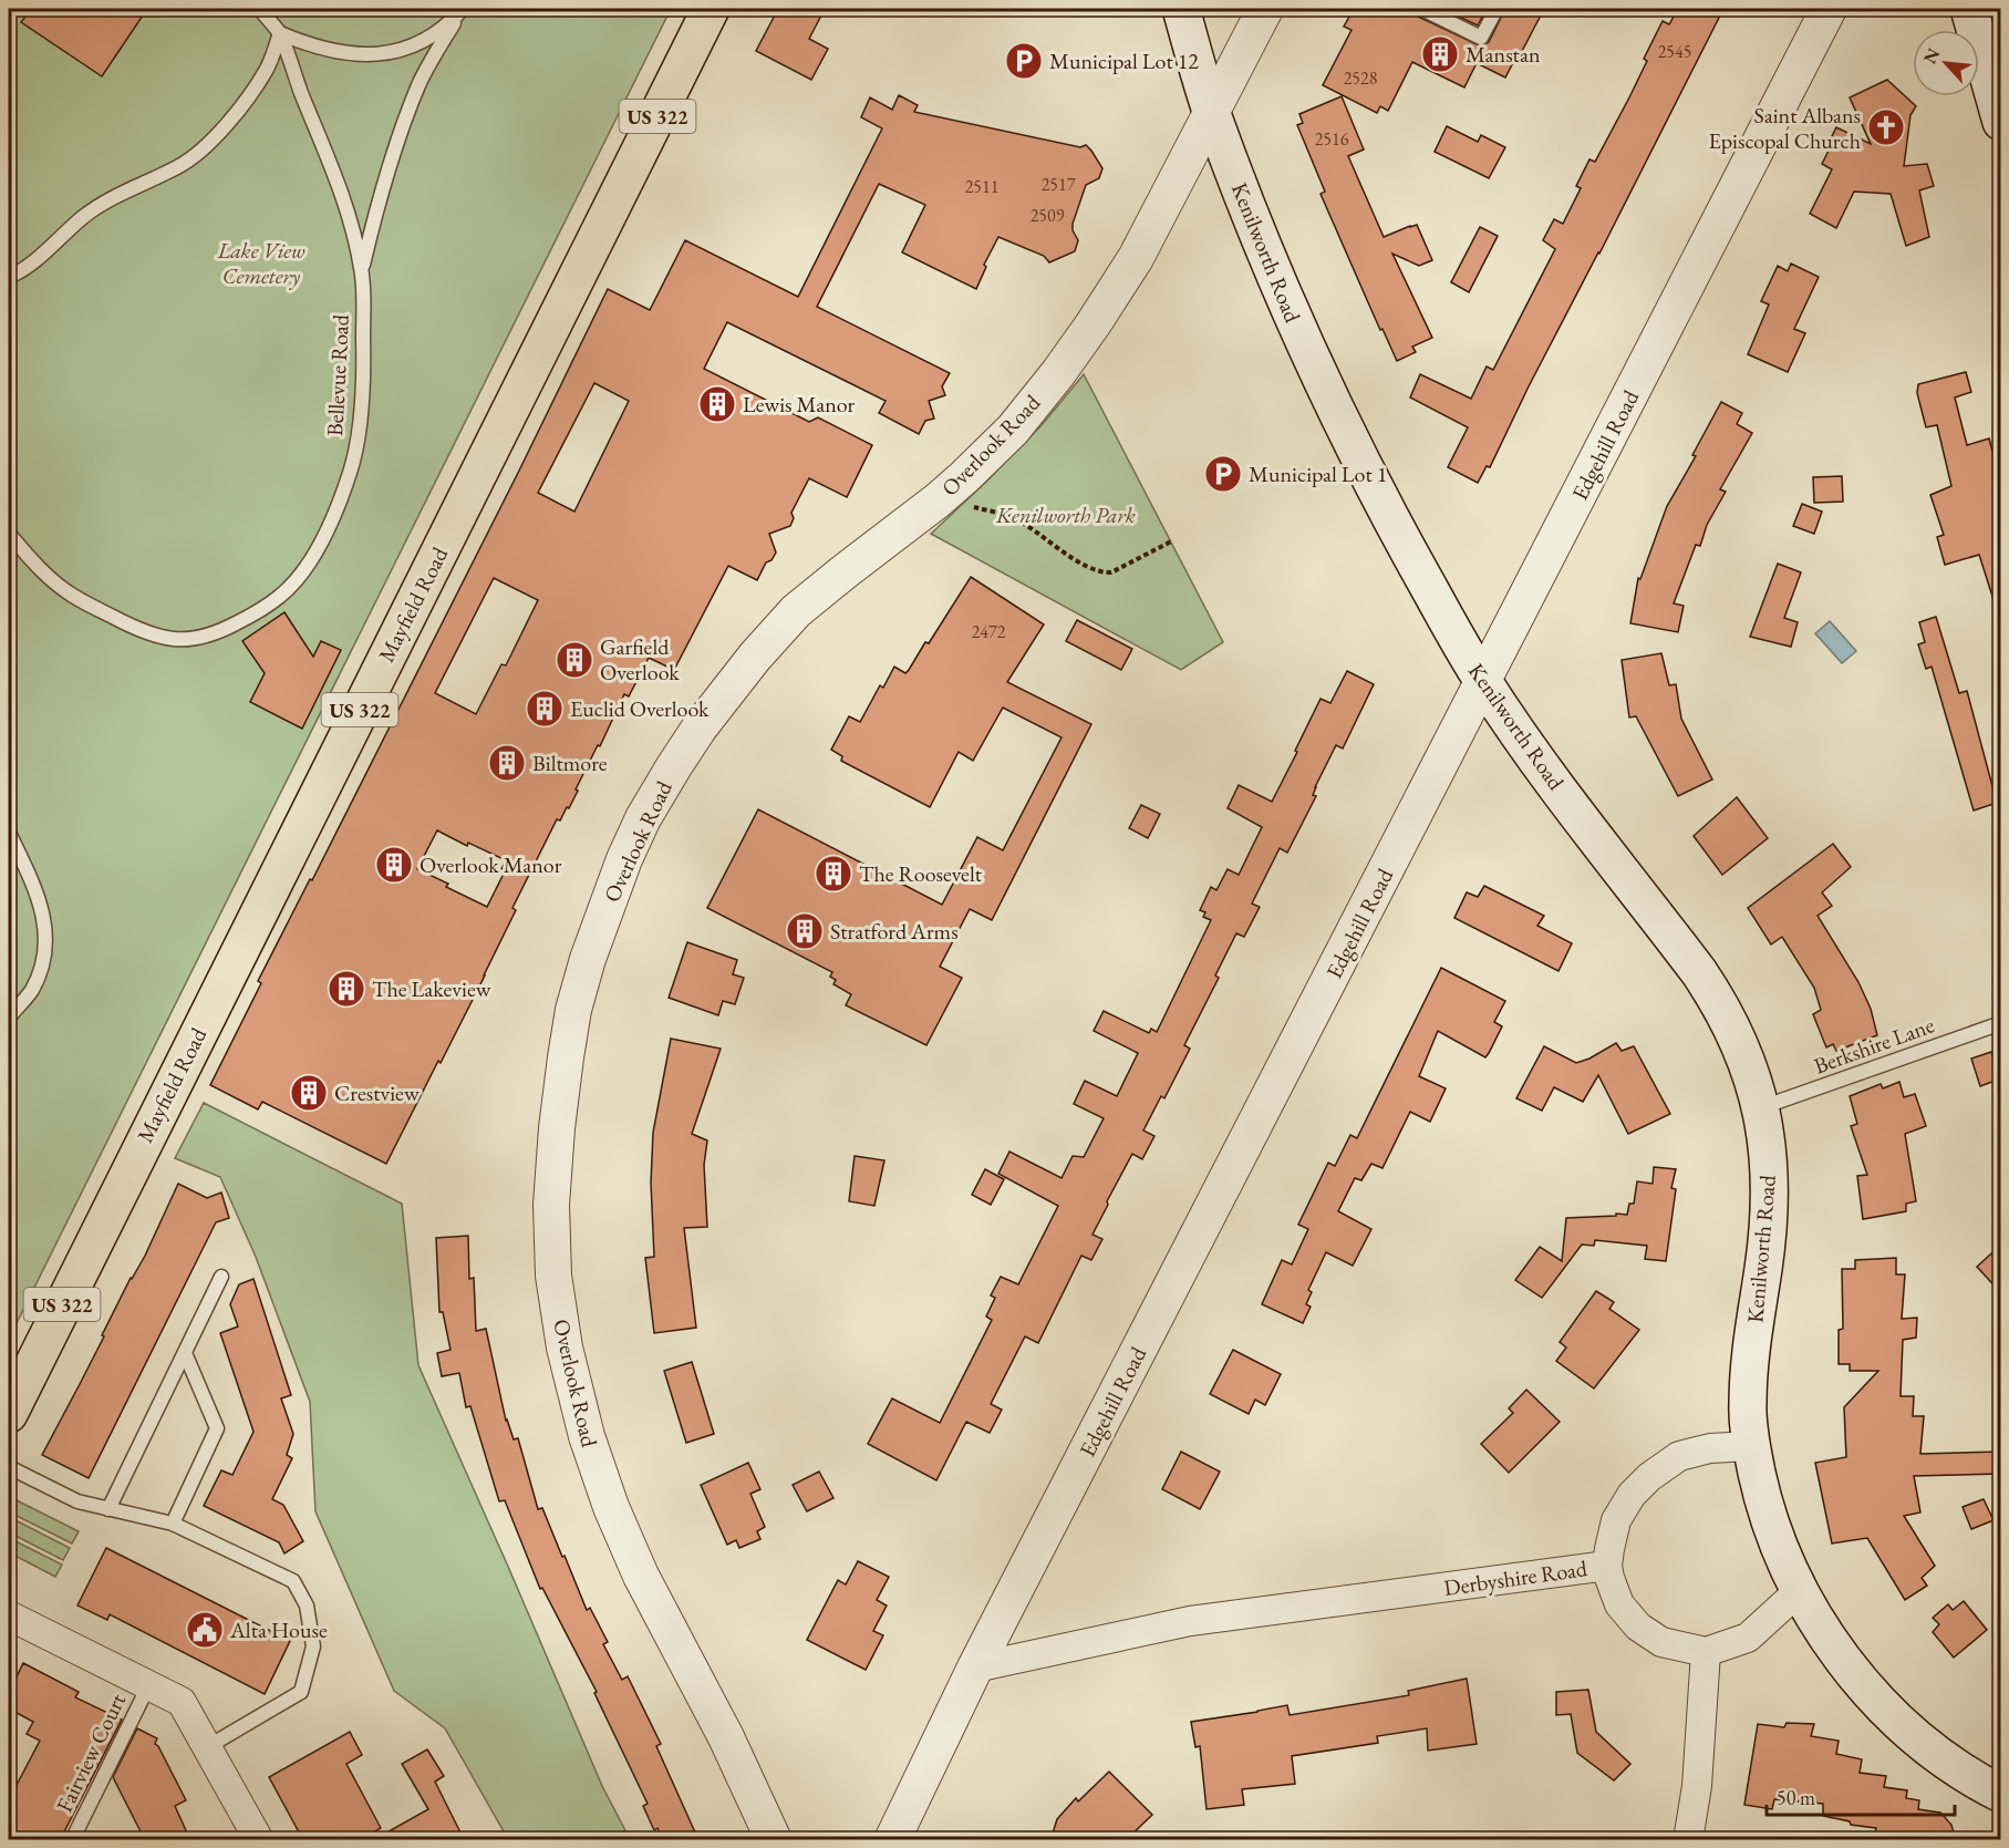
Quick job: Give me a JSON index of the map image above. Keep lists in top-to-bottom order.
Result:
{
  "streets": {
    "main road": ["US 322", "Kenilworth Road", "Mayfield Road"],
    "street": ["Overlook Road", "Edgehill Road", "Derbyshire Road"],
    "lane": ["Bellevue Road", "Berkshire Lane", "Fairview Court"]
  },
  "crossings": [
    ["Kenilworth Road", "Overlook Road"],
    ["Kenilworth Road", "Edgehill Road"],
    ["Kenilworth Road", "Berkshire Lane"],
    ["Kenilworth Road", "Derbyshire Road"],
    ["Edgehill Road", "Derbyshire Road"]
  ],
  "parks": ["Lake View Cemetery", "Kenilworth Park"],
  "places": {
    "building": [
      "Manstan",
      "Lewis Manor",
      "Garfield Overlook",
      "Euclid Overlook",
      "Biltmore",
      "Overlook Manor",
      "The Roosevelt",
      "Stratford Arms",
      "The Lakeview",
      "Crestview"
    ],
    "parking": ["Municipal Lot 12", "Municipal Lot 1"],
    "church": ["Saint Albans Episcopal Church"],
    "public building": ["Alta House"]
  },
  "house_numbers": [
    "2545",
    "2528",
    "2516",
    "2517",
    "2511",
    "2509",
    "2472"
  ],
  "scale_bar": "50 m",
  "north": "top left"
}
